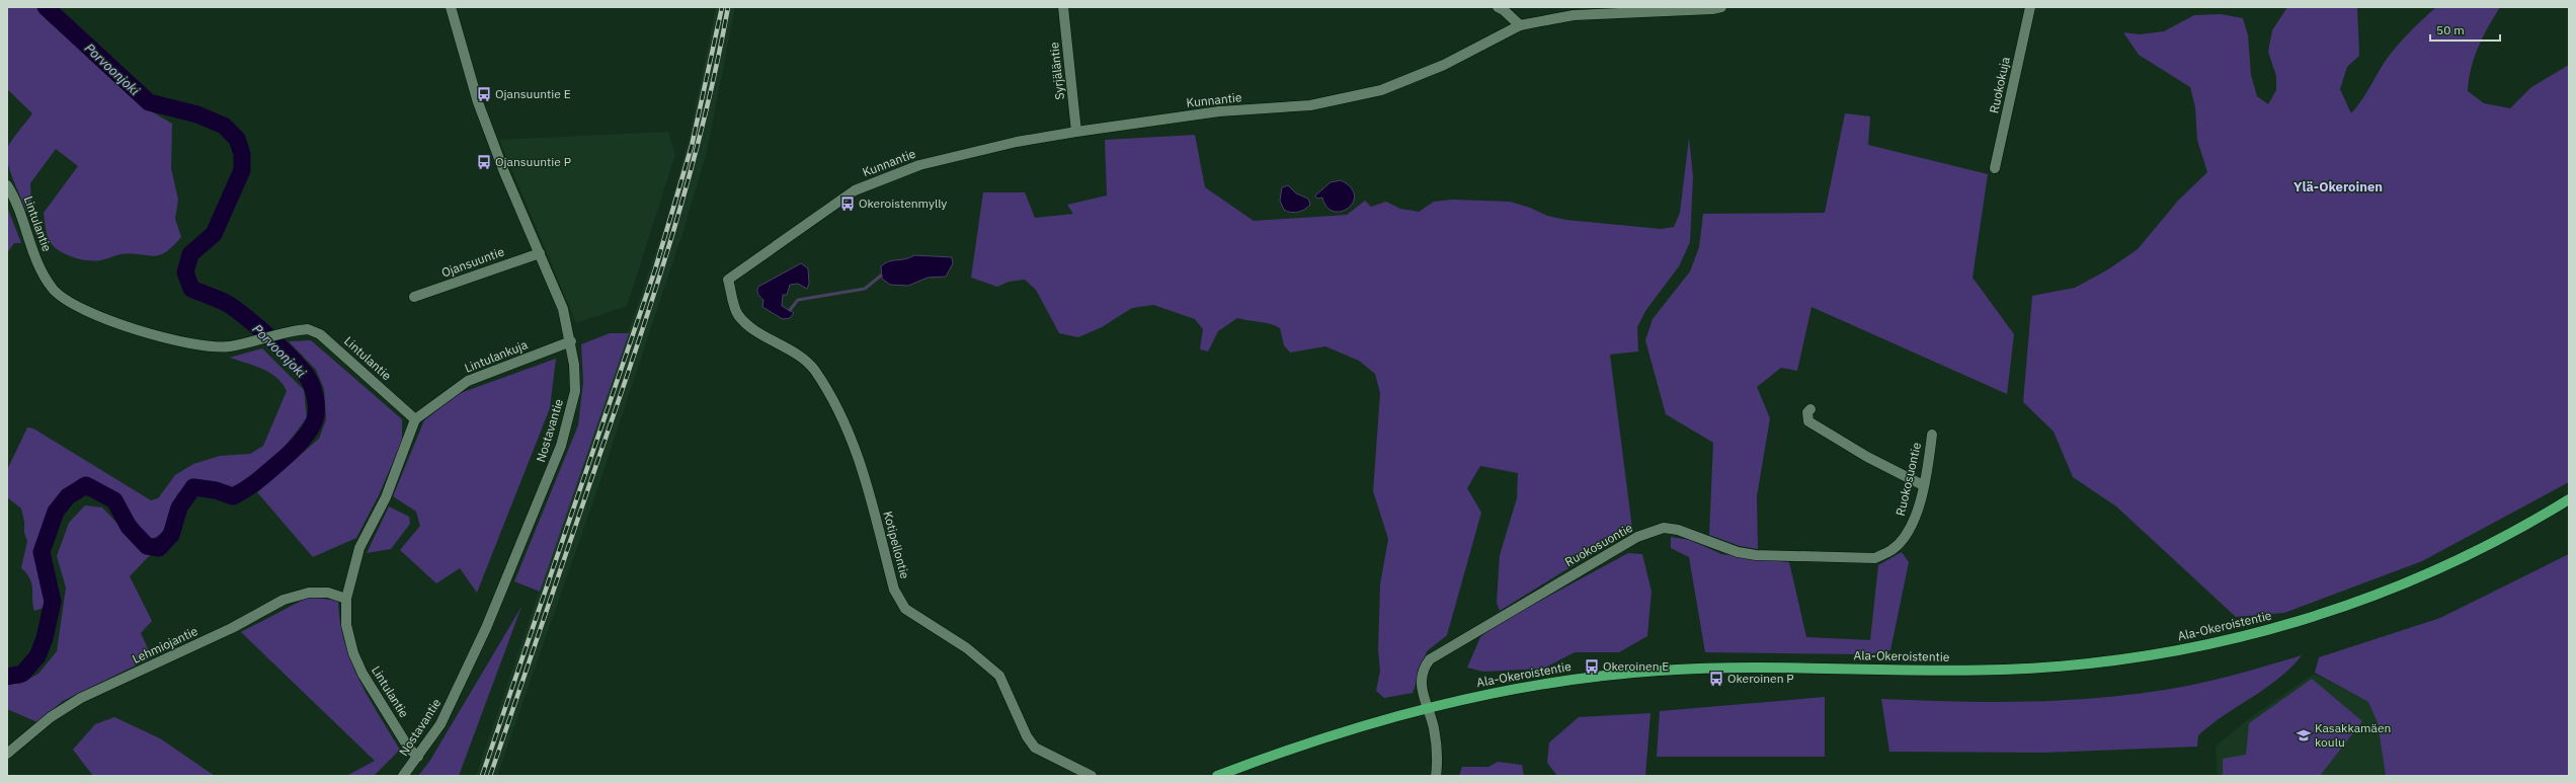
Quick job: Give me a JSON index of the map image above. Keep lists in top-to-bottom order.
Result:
{
  "streets": {
    "main road": ["Ala-Okeroistentie"],
    "street": [
      "Syrjäläntie",
      "Ruokokuja",
      "Kunnantie",
      "Lintulantie",
      "Ojansuuntie",
      "Lintulankuja",
      "Nostavantie",
      "Ruokosuontie",
      "Kotipellontie",
      "Lehmiojantie"
    ]
  },
  "crossings": [
    ["Syrjäläntie", "Kunnantie"],
    ["Kunnantie", "Kotipellontie"],
    ["Lintulantie", "Lintulankuja"],
    ["Lintulantie", "Nostavantie"],
    ["Lintulantie", "Lehmiojantie"],
    ["Ojansuuntie", "Nostavantie"],
    ["Lintulankuja", "Nostavantie"],
    ["Ruokosuontie", "Ala-Okeroistentie"]
  ],
  "districts": ["Ylä-Okeroinen"],
  "water": ["Porvoonjoki"],
  "places": {
    "bus stop": [
      "Ojansuuntie E",
      "Ojansuuntie P",
      "Okeroistenmylly",
      "Okeroinen E",
      "Okeroinen P"
    ],
    "school or university": ["Kasakkamäen koulu"]
  },
  "scale_bar": "50 m"
}
